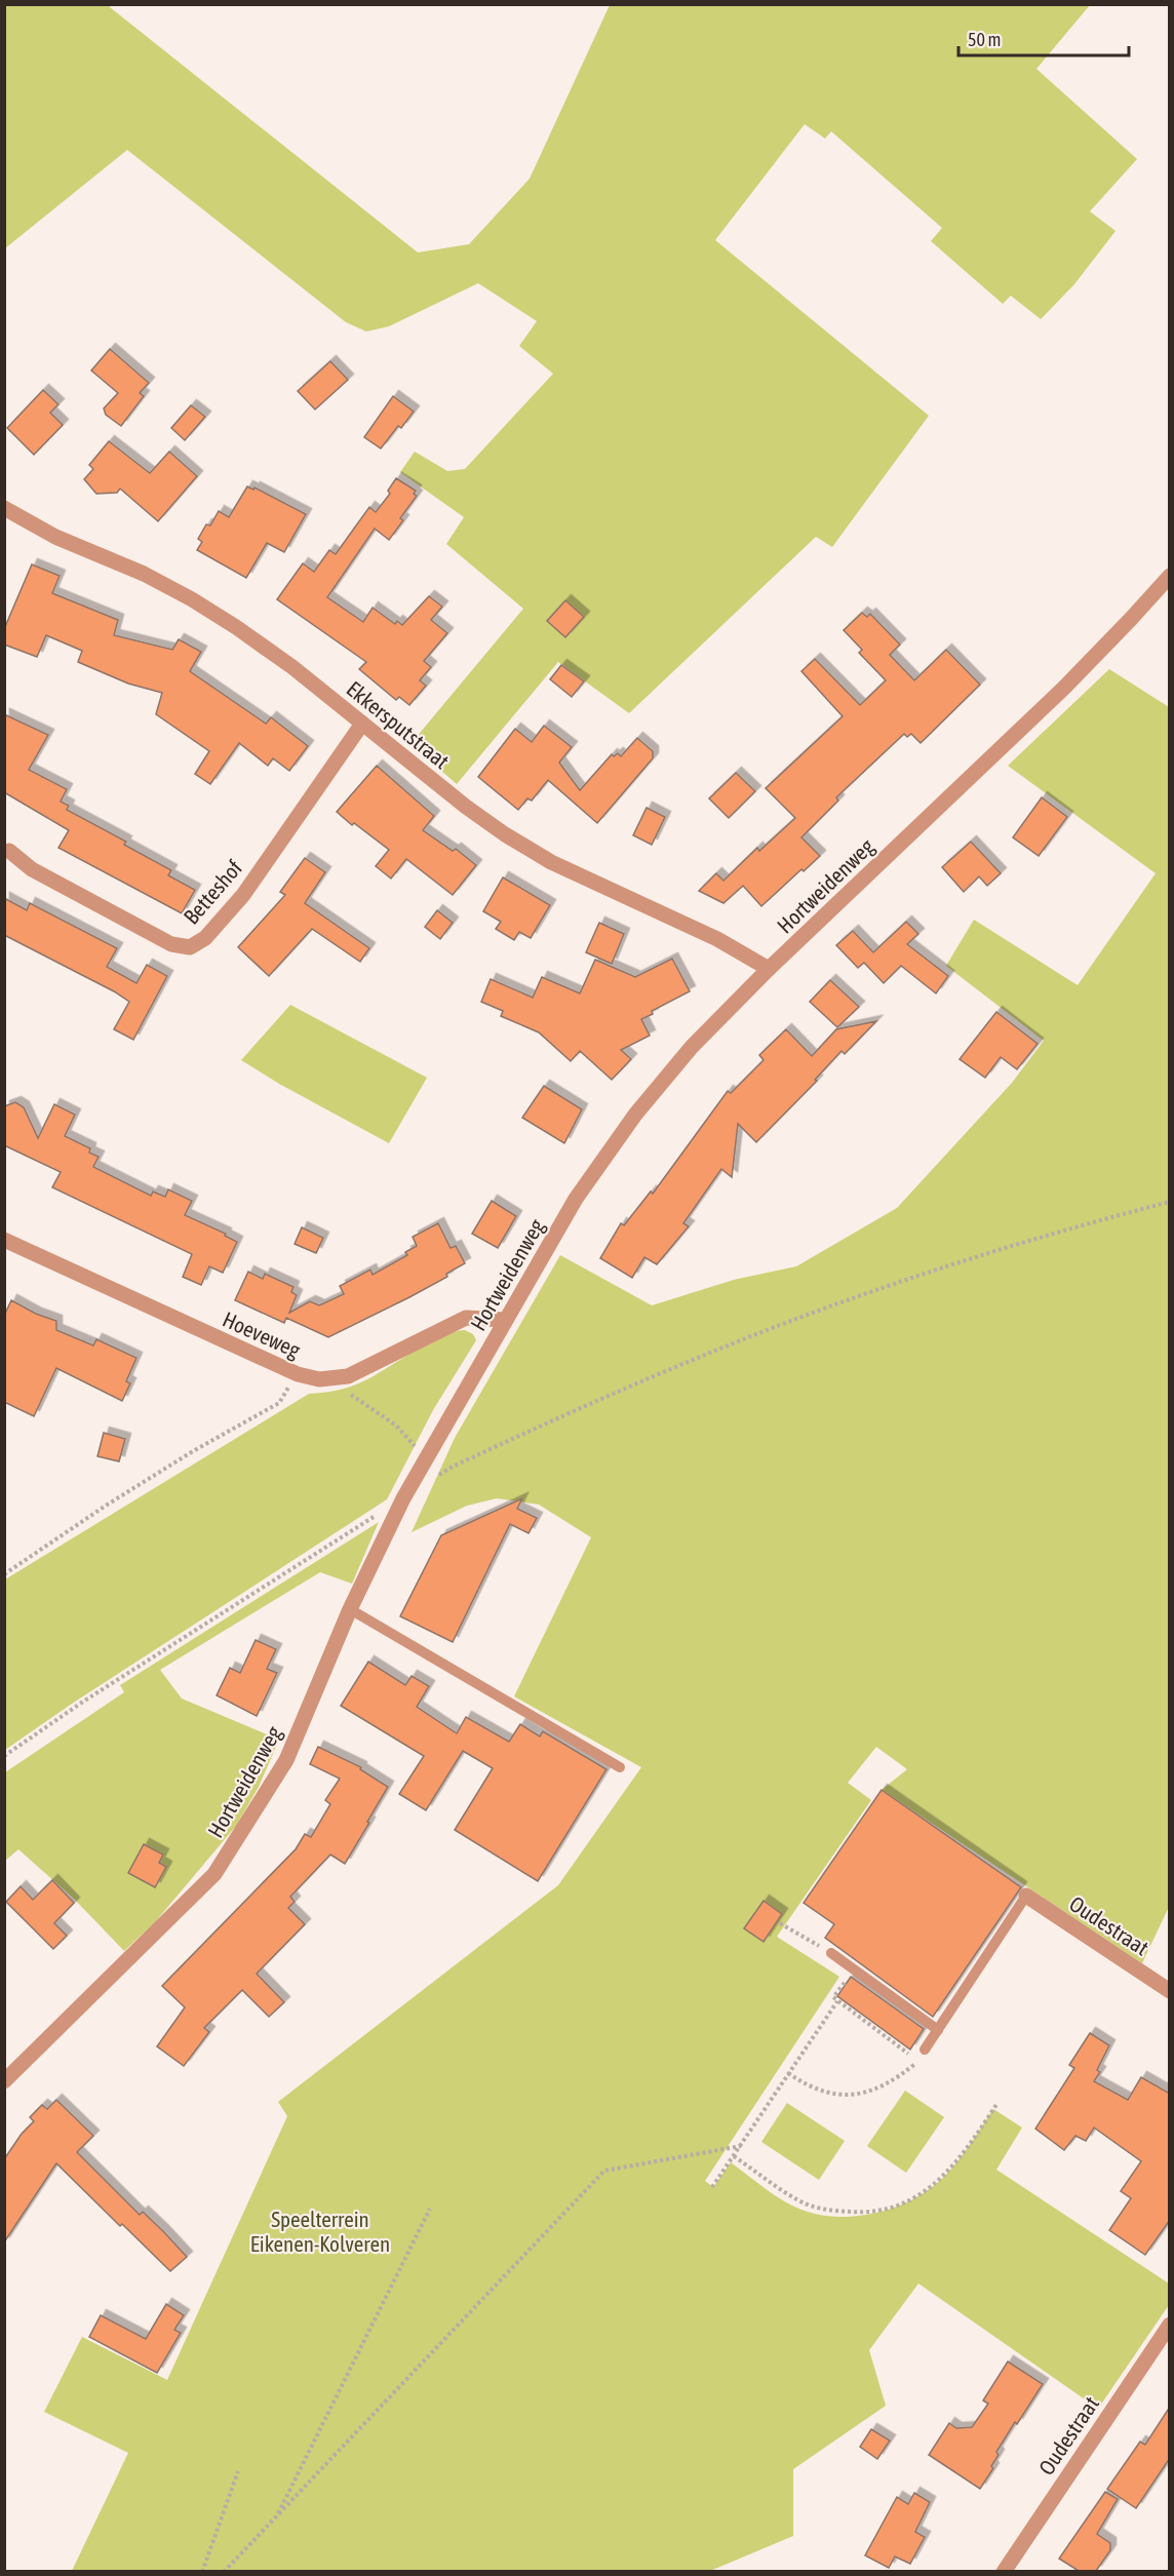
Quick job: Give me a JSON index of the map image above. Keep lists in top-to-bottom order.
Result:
{
  "streets": {
    "street": [
      "Ekkersputstraat",
      "Hortweidenweg",
      "Betteshof",
      "Hoeveweg",
      "Oudestraat"
    ]
  },
  "crossings": [
    ["Ekkersputstraat", "Hortweidenweg"],
    ["Ekkersputstraat", "Betteshof"],
    ["Hortweidenweg", "Hoeveweg"]
  ],
  "parks": ["Speelterrein Eikenen-Kolveren"],
  "scale_bar": "50 m"
}
